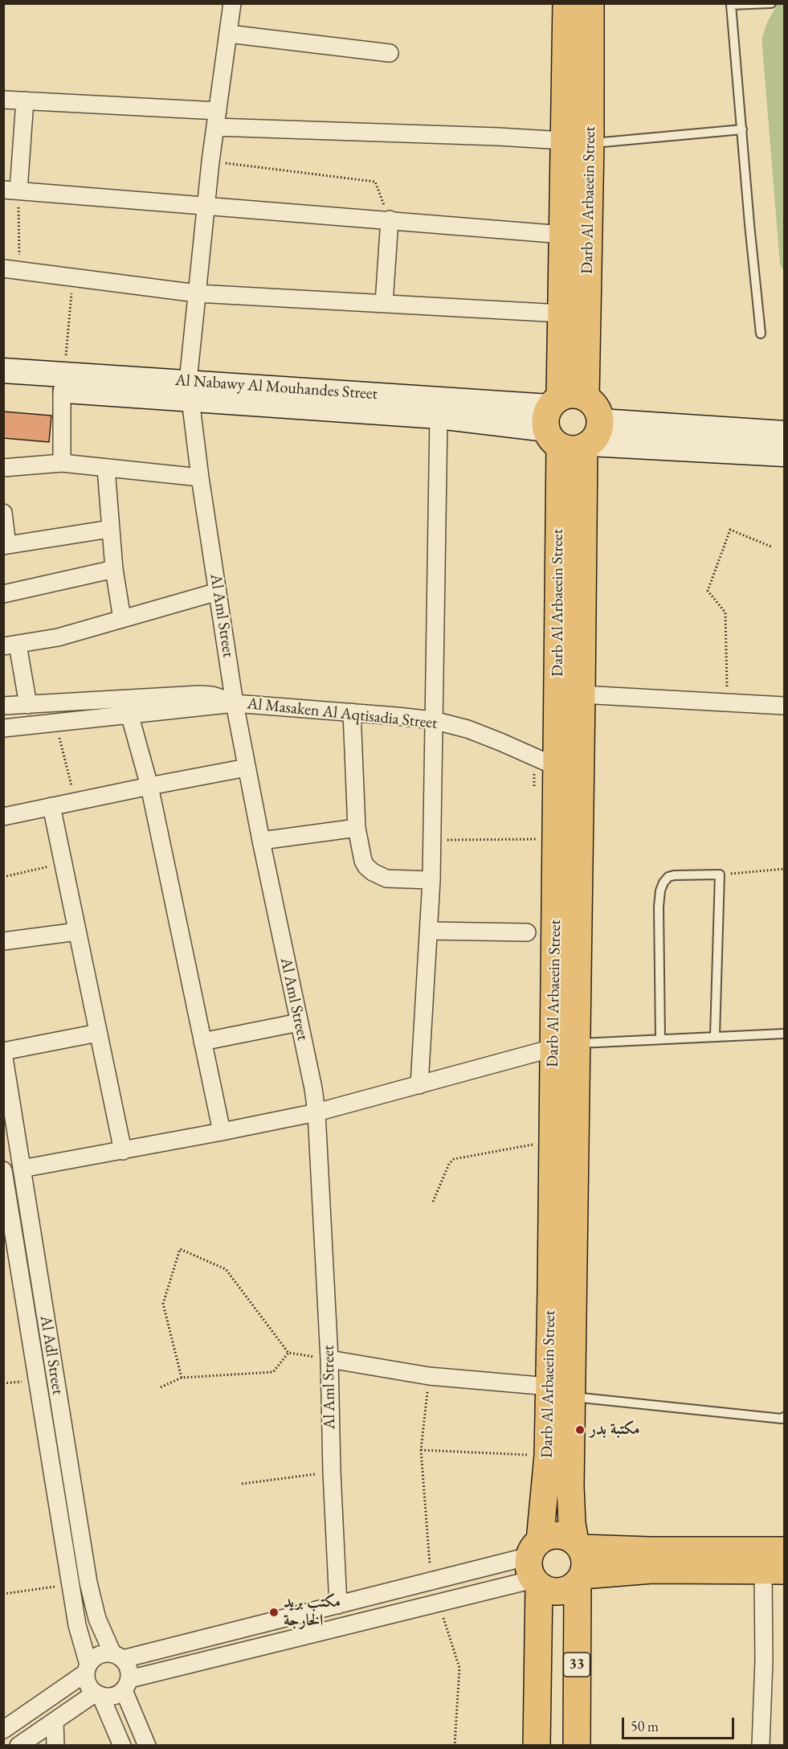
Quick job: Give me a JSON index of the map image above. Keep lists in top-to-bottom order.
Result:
{
  "streets": {
    "highway": ["Darb Al Arbaeein Street", "33"],
    "street": [
      "Al Nabawy Al Mouhandes Street",
      "Al Aml Street",
      "Al Masaken Al Aqtisadia Street",
      "Al Adl Street"
    ]
  },
  "crossings": [
    ["Darb Al Arbaeein Street", "Al Nabawy Al Mouhandes Street"],
    ["Darb Al Arbaeein Street", "Al Masaken Al Aqtisadia Street"],
    ["Darb Al Arbaeein Street", "33"],
    ["Al Nabawy Al Mouhandes Street", "Al Aml Street"],
    ["Al Aml Street", "Al Masaken Al Aqtisadia Street"]
  ],
  "places": ["مكتبة بدر", "مكتب بريد الخارجة"],
  "scale_bar": "50 m"
}
